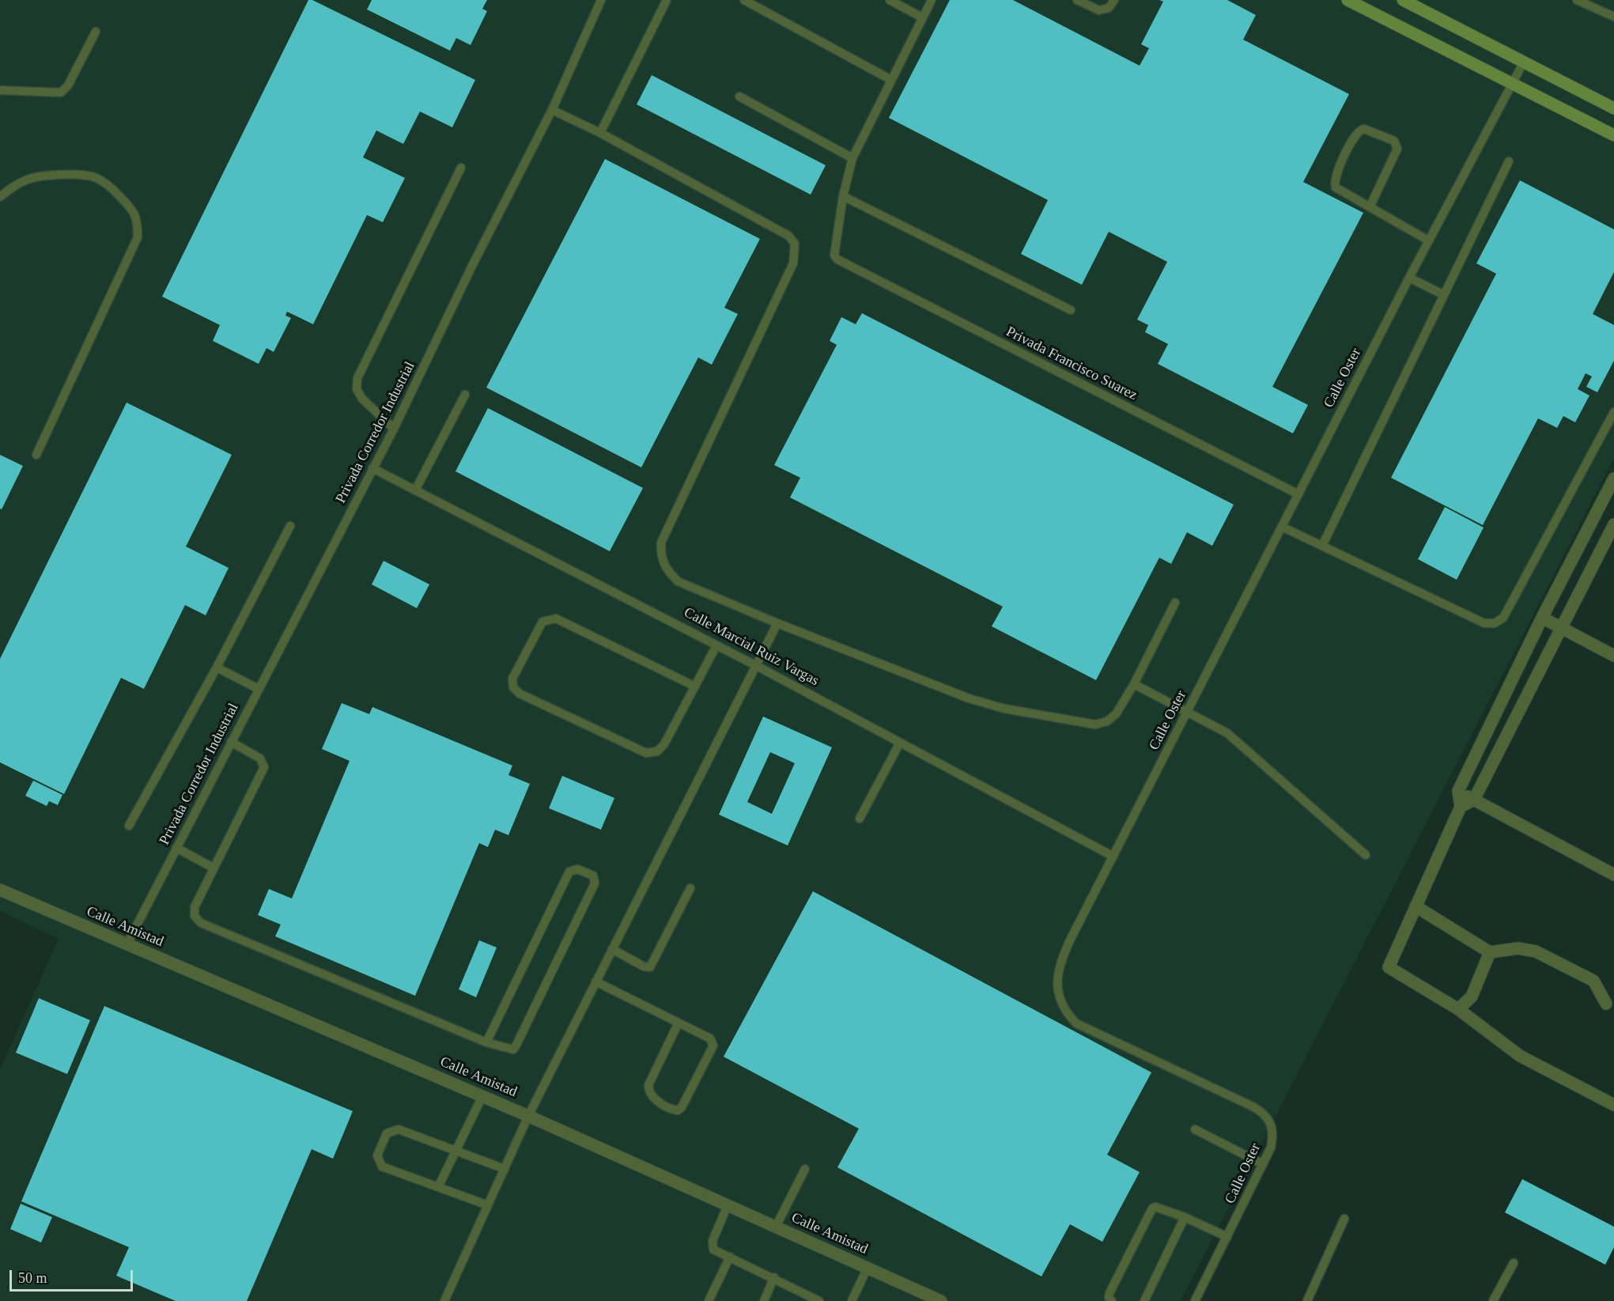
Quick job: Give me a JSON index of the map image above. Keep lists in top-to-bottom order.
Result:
{
  "streets": {
    "street": ["Calle Amistad"],
    "lane": [
      "Privada Francisco Suarez",
      "Calle Oster",
      "Privada Corredor Industrial",
      "Calle Marcial Ruiz Vargas"
    ]
  },
  "crossings": [
    ["Privada Francisco Suarez", "Calle Oster"],
    ["Calle Oster", "Calle Marcial Ruiz Vargas"],
    ["Privada Corredor Industrial", "Calle Marcial Ruiz Vargas"],
    ["Privada Corredor Industrial", "Calle Amistad"]
  ],
  "scale_bar": "50 m"
}
